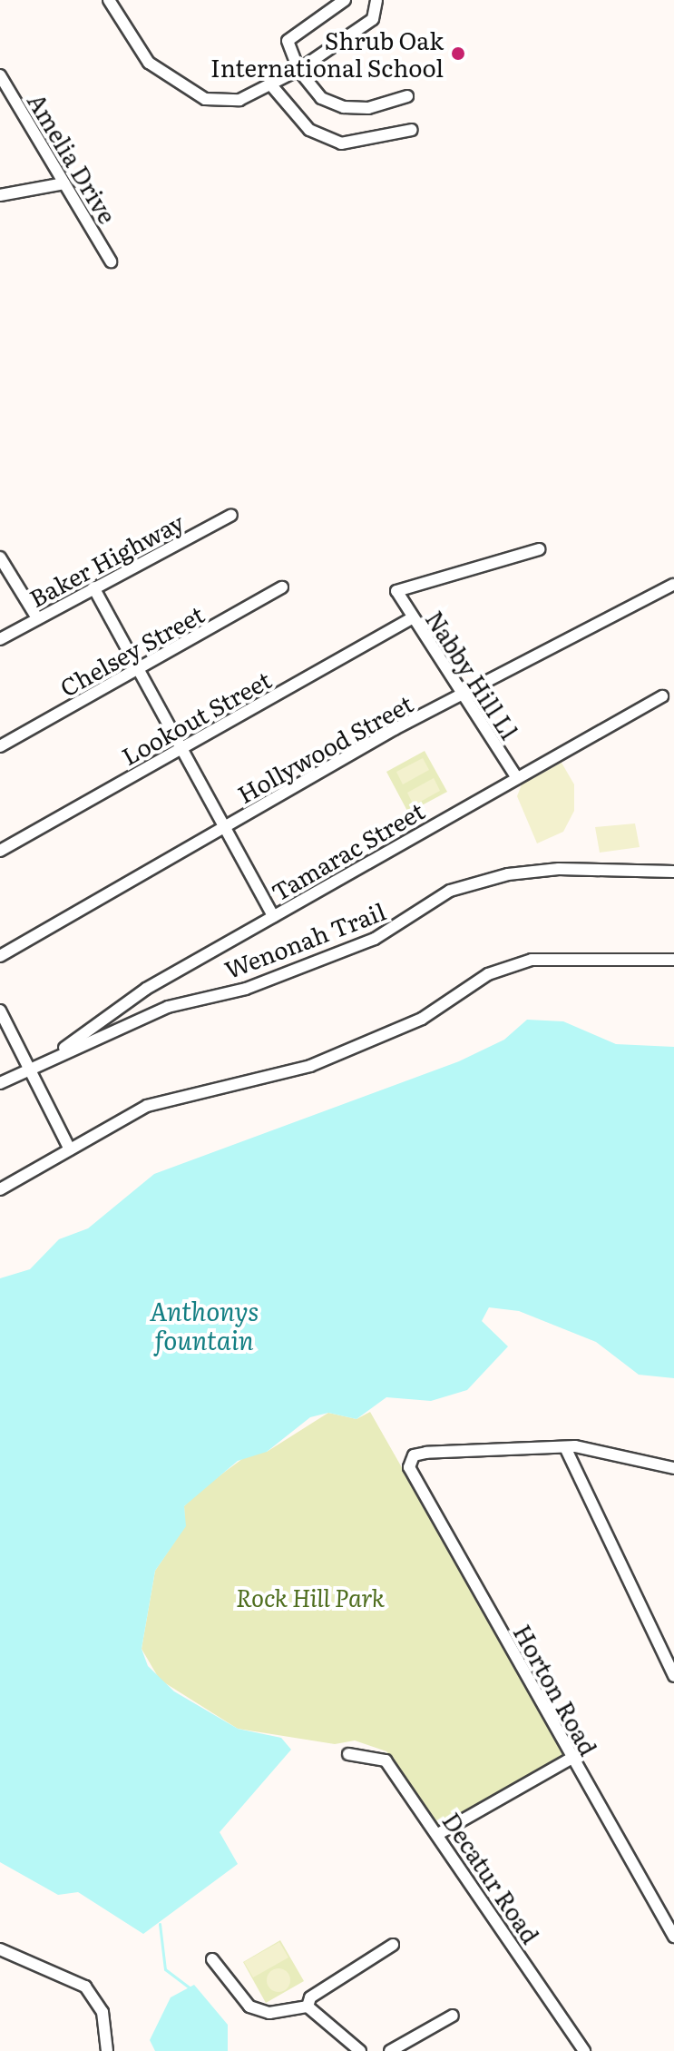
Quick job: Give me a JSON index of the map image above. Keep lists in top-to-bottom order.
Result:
{
  "streets": {
    "street": [
      "Amelia Drive",
      "Baker Highway",
      "Chelsey Street",
      "Nabby Hill Ll",
      "Lookout Street",
      "Hollywood Street",
      "Tamarac Street",
      "Wenonah Trail",
      "Horton Road",
      "Decatur Road"
    ]
  },
  "crossings": [
    ["Nabby Hill Ll", "Lookout Street"],
    ["Nabby Hill Ll", "Hollywood Street"],
    ["Nabby Hill Ll", "Tamarac Street"],
    ["Tamarac Street", "Wenonah Trail"]
  ],
  "water": ["Anthonys fountain"],
  "parks": ["Rock Hill Park"],
  "places": ["Shrub Oak International School"]
}
